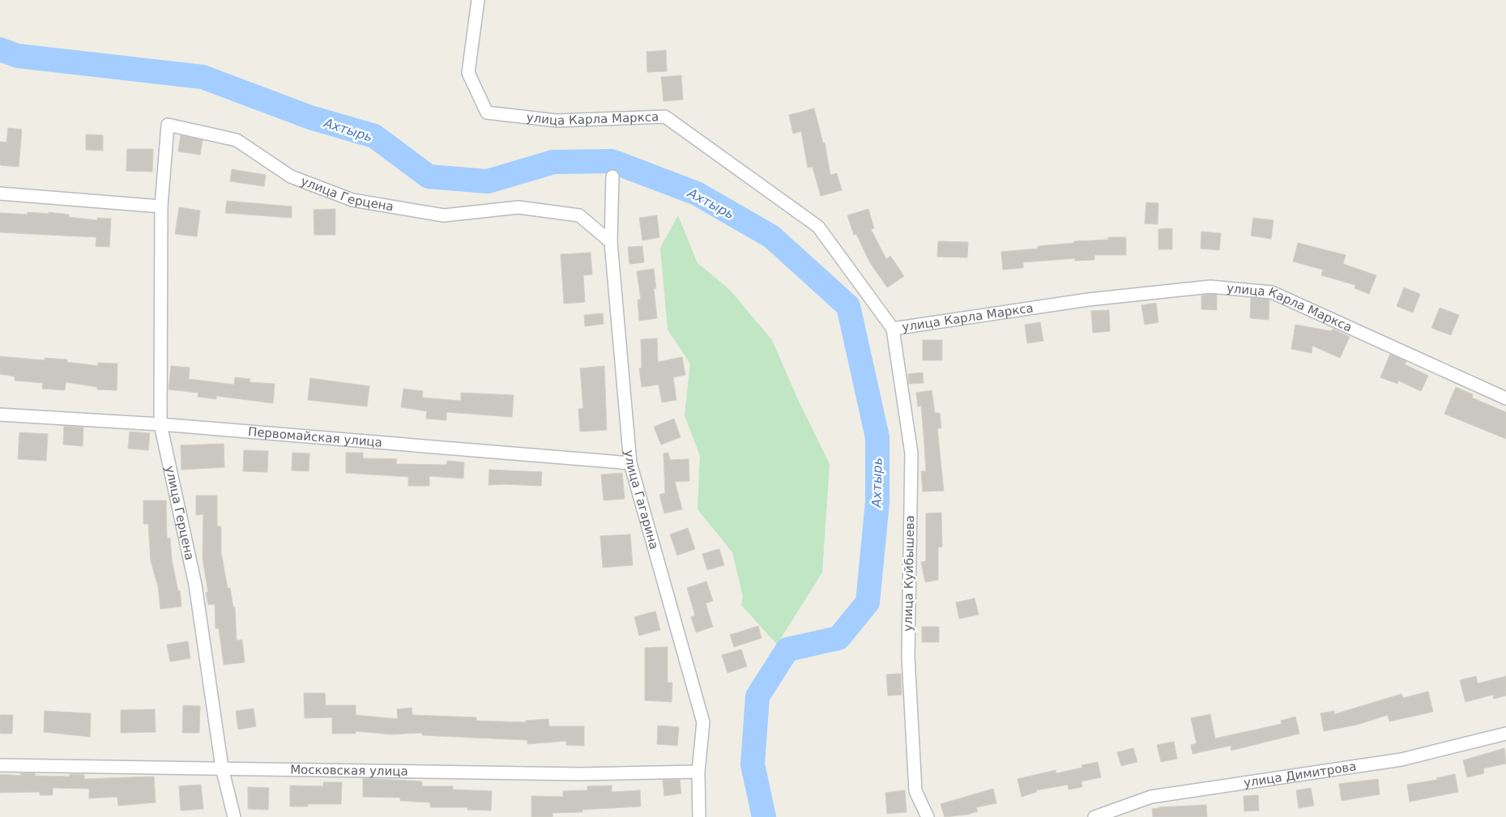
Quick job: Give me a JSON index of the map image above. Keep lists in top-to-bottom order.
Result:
{
  "streets": {
    "street": [
      "улица Карла Маркса",
      "улица Герцена",
      "Первомайская улица",
      "улица Гагарина",
      "улица Куйбышева",
      "Московская улица",
      "улица Димитрова"
    ]
  },
  "crossings": [
    ["улица Карла Маркса", "улица Куйбышева"],
    ["улица Герцена", "Первомайская улица"],
    ["улица Герцена", "улица Гагарина"],
    ["улица Герцена", "Московская улица"],
    ["Первомайская улица", "улица Гагарина"],
    ["улица Гагарина", "Московская улица"]
  ],
  "water": ["Ахтырь"]
}
